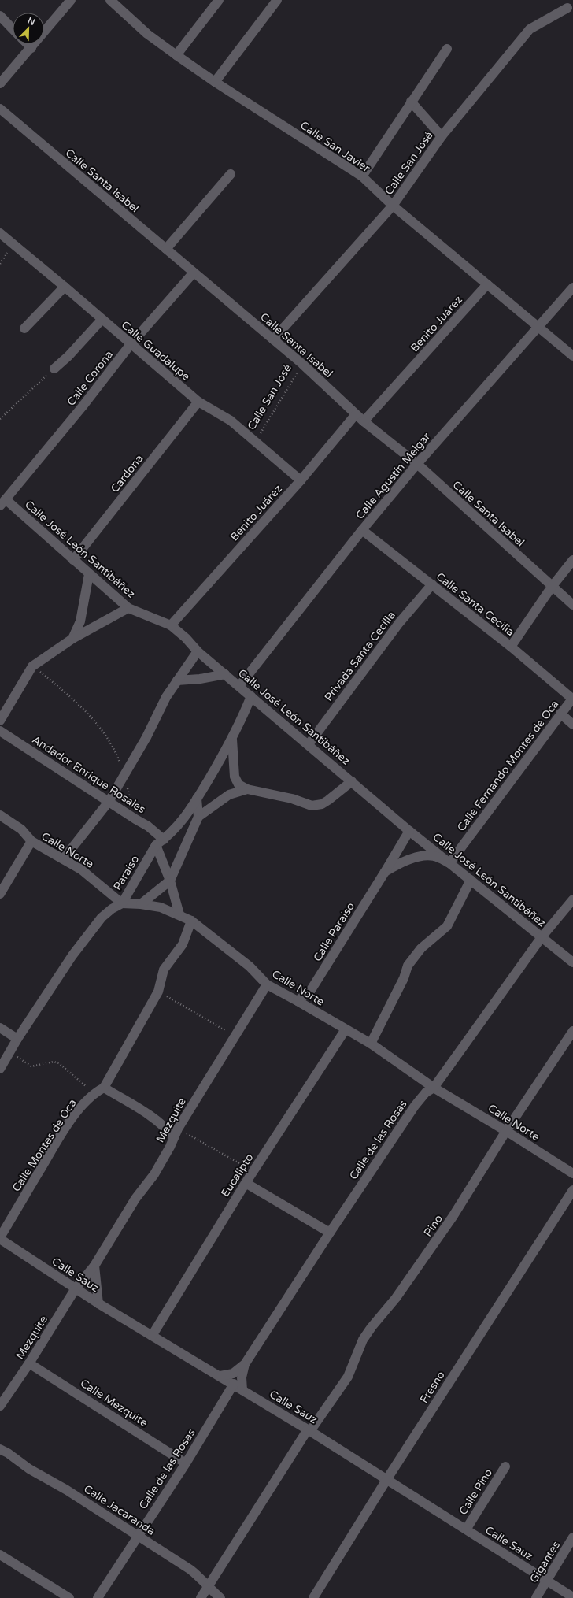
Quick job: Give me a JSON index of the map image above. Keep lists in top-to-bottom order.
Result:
{
  "streets": {
    "street": [
      "Calle San Javier",
      "Calle San José",
      "Calle Santa Isabel",
      "Benito Juárez",
      "Calle Guadalupe",
      "Calle Corona",
      "Cardona",
      "Calle Agustín Melgar",
      "Calle José León Santibáñez",
      "Calle Santa Cecilia",
      "Privada Santa Cecilia",
      "Calle Fernando Montes de Oca",
      "Andador Enrique Rosales",
      "Calle Norte",
      "Paraíso",
      "Calle Paraíso",
      "Mezquite",
      "Calle de las Rosas",
      "Calle Montes de Oca",
      "Eucalipto",
      "Pino",
      "Calle Sauz",
      "Fresno",
      "Calle Mezquite",
      "Calle Pino",
      "Calle Jacaranda",
      "Gigantes"
    ]
  },
  "crossings": [
    ["Calle San Javier", "Calle San José"],
    ["Calle San Javier", "Benito Juárez"],
    ["Calle San Javier", "Calle Agustín Melgar"],
    ["Calle San José", "Calle Santa Isabel"],
    ["Calle San José", "Calle Guadalupe"],
    ["Calle Santa Isabel", "Benito Juárez"],
    ["Calle Santa Isabel", "Calle Corona"],
    ["Calle Santa Isabel", "Calle Agustín Melgar"],
    ["Benito Juárez", "Calle Guadalupe"],
    ["Benito Juárez", "Calle José León Santibáñez"],
    ["Calle Guadalupe", "Calle Corona"],
    ["Calle Guadalupe", "Cardona"],
    ["Calle Corona", "Calle José León Santibáñez"],
    ["Cardona", "Calle José León Santibáñez"],
    ["Calle Agustín Melgar", "Calle José León Santibáñez"],
    ["Calle Agustín Melgar", "Calle Santa Cecilia"],
    ["Calle José León Santibáñez", "Privada Santa Cecilia"],
    ["Calle José León Santibáñez", "Calle Fernando Montes de Oca"],
    ["Calle José León Santibáñez", "Paraíso"],
    ["Calle José León Santibáñez", "Calle Paraíso"],
    ["Calle José León Santibáñez", "Calle de las Rosas"],
    ["Calle Santa Cecilia", "Privada Santa Cecilia"],
    ["Calle Santa Cecilia", "Calle Fernando Montes de Oca"],
    ["Calle Fernando Montes de Oca", "Calle Paraíso"],
    ["Andador Enrique Rosales", "Paraíso"],
    ["Calle Norte", "Paraíso"],
    ["Calle Norte", "Calle Paraíso"],
    ["Calle Norte", "Mezquite"],
    ["Calle Norte", "Calle de las Rosas"],
    ["Calle Norte", "Eucalipto"],
    ["Calle Norte", "Pino"],
    ["Mezquite", "Calle Sauz"],
    ["Mezquite", "Calle Mezquite"],
    ["Calle de las Rosas", "Calle Sauz"],
    ["Calle de las Rosas", "Calle Mezquite"],
    ["Calle de las Rosas", "Calle Jacaranda"],
    ["Calle Montes de Oca", "Calle Sauz"],
    ["Eucalipto", "Calle Sauz"],
    ["Pino", "Calle Sauz"],
    ["Pino", "Calle Jacaranda"],
    ["Calle Sauz", "Fresno"],
    ["Calle Sauz", "Calle Pino"],
    ["Calle Sauz", "Gigantes"]
  ],
  "north": "top right"
}
